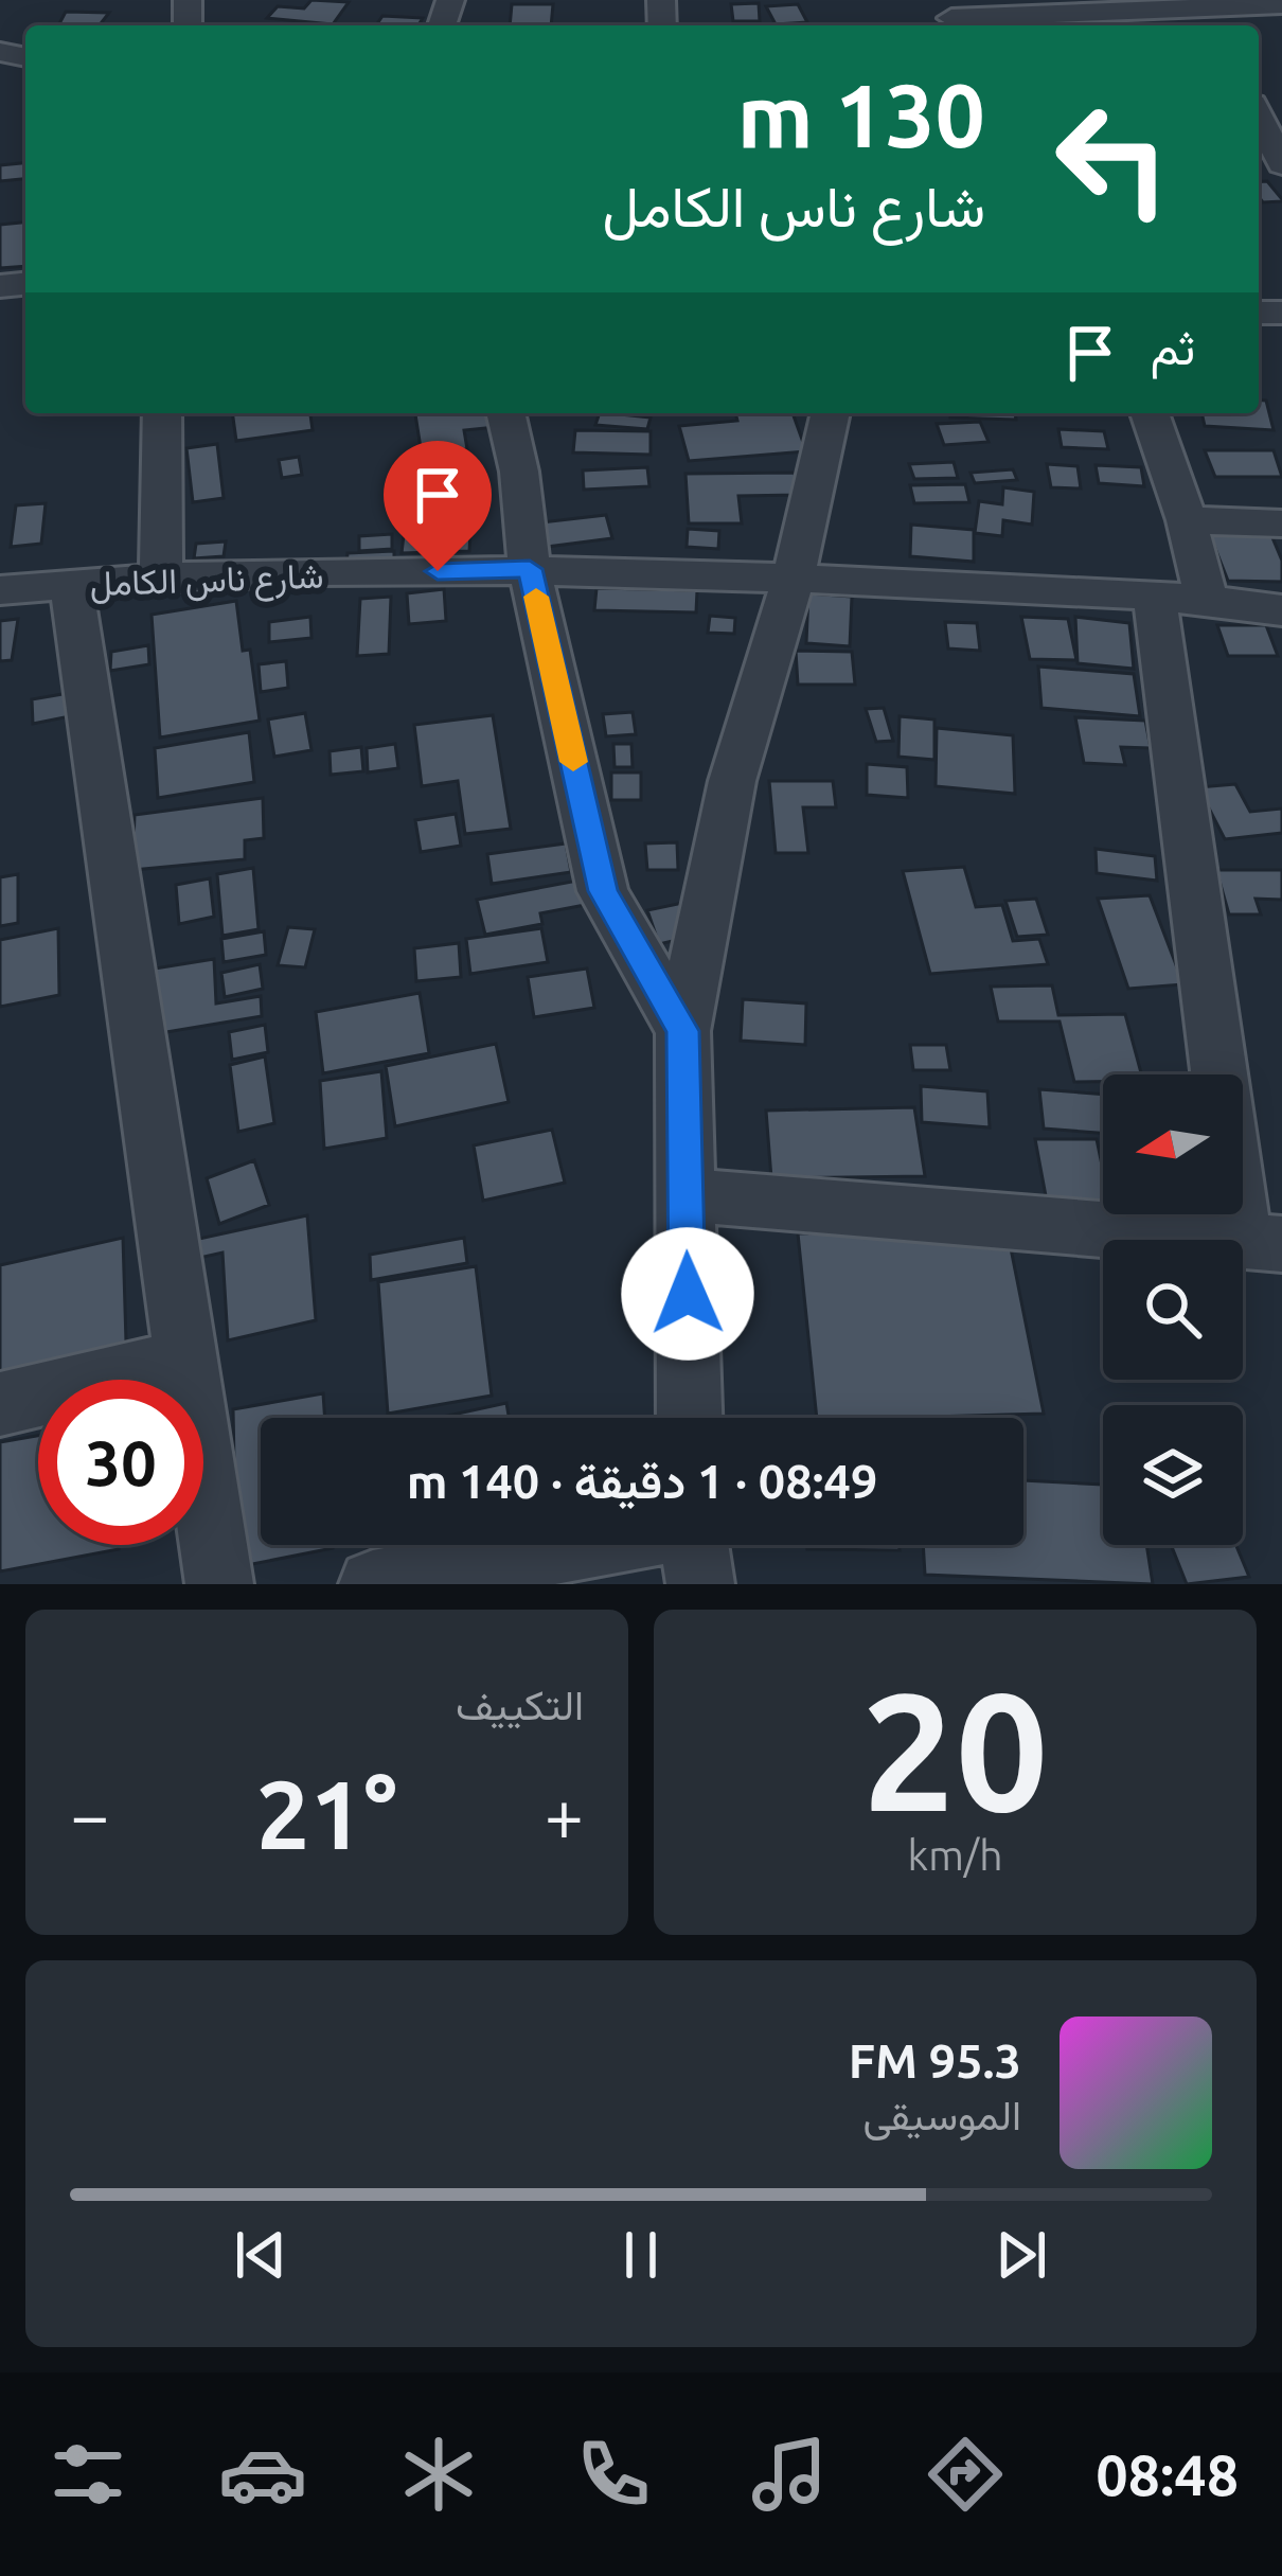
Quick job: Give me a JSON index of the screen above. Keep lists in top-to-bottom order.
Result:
{
  "streets": {
    "street": ["شارع ناس الكامل"]
  },
  "north": "left",
  "page": {
    "turn": ["130 m", "شارع ناس الكامل"],
    "then": "ثم",
    "limit": "30",
    "trip": "08:49 · 1 دقيقة · 140 m",
    "tile": [
      ["20", "km/h"],
      "التكييف"
    ],
    "heat": ["−", "21°", "+"],
    "song": ["95.3 FM", "الموسيقى"],
    "tabs": "08:48"
  }
}
